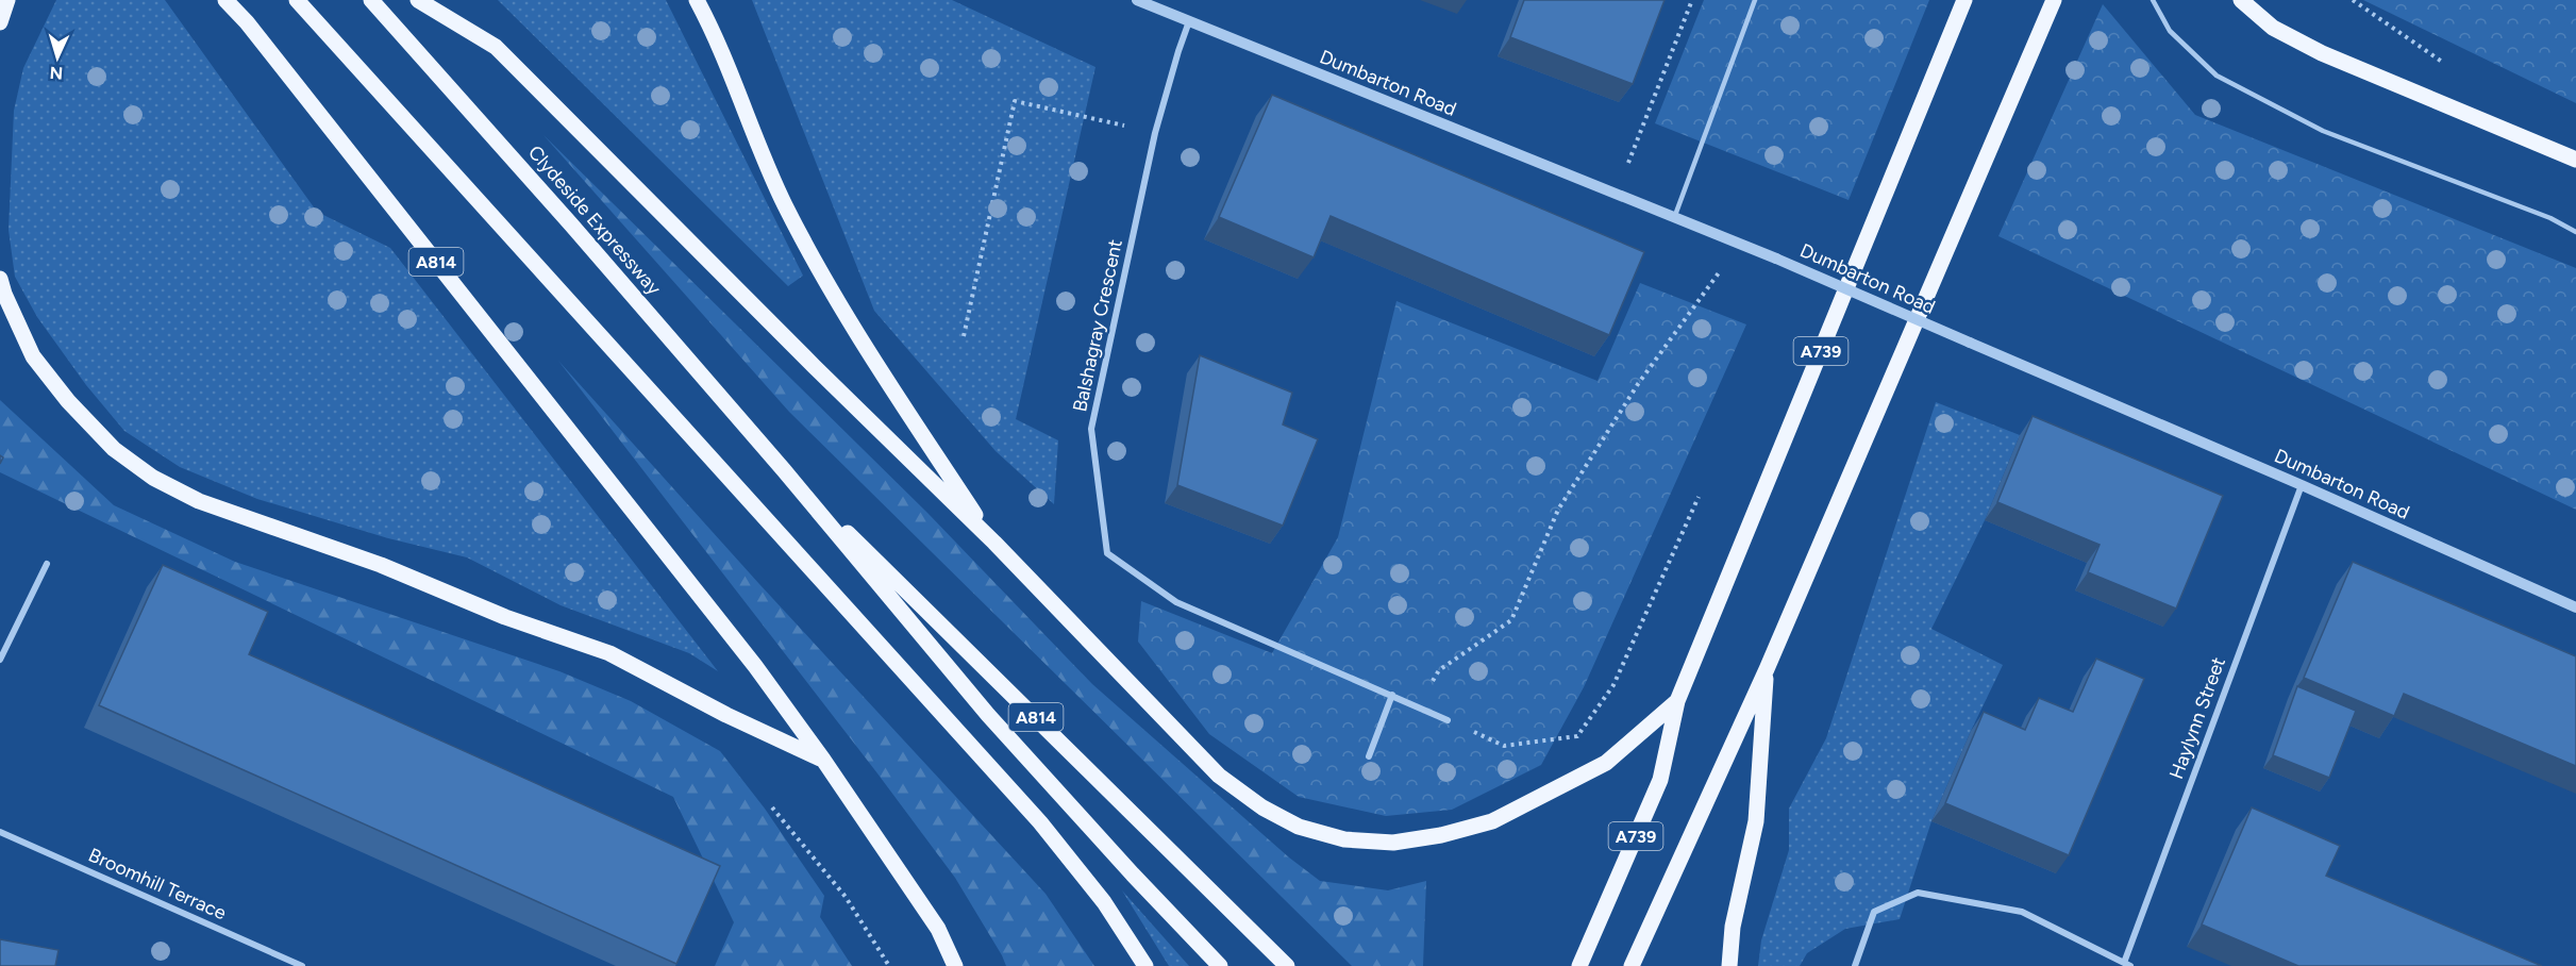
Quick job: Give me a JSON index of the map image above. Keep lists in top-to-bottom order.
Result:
{
  "streets": {
    "main road": ["Clydeside Expressway", "A814", "A739"],
    "street": [
      "Dumbarton Road",
      "Balshagray Crescent",
      "Haylynn Street",
      "Broomhill Terrace"
    ]
  },
  "crossings": [
    ["Dumbarton Road", "Balshagray Crescent"],
    ["Dumbarton Road", "Haylynn Street"],
    ["Clydeside Expressway", "A814"]
  ],
  "north": "bottom"
}
